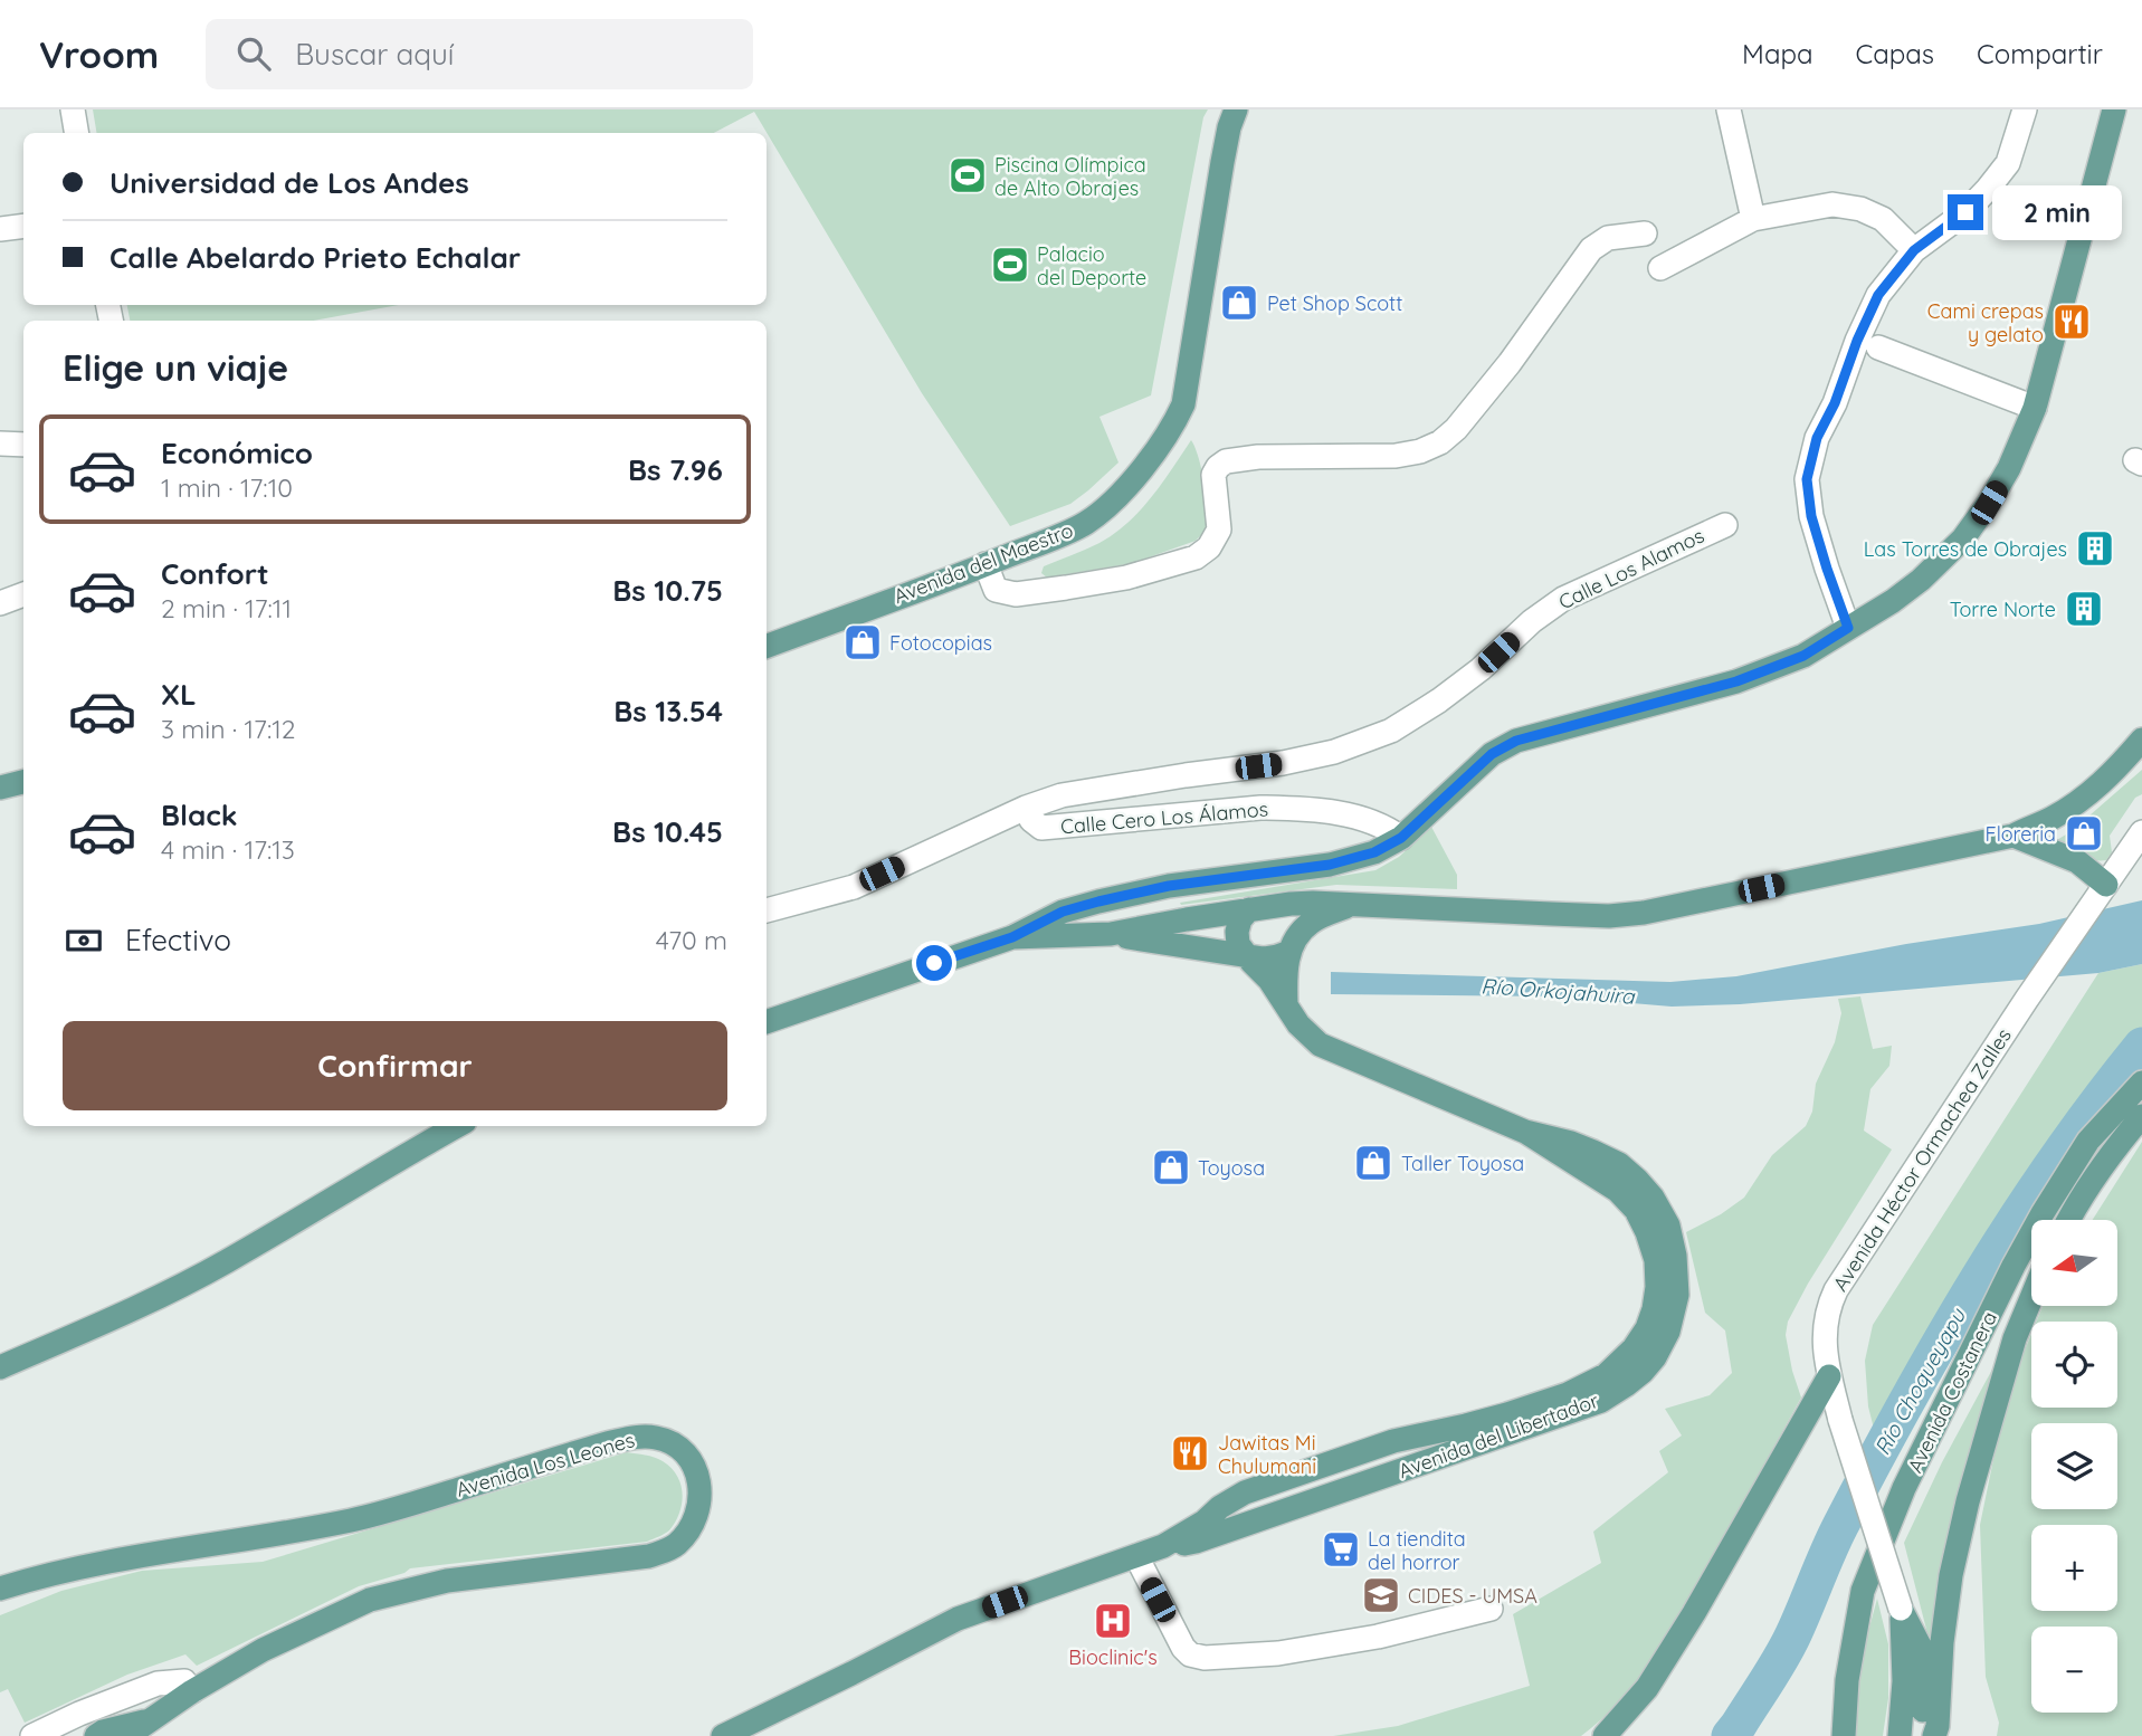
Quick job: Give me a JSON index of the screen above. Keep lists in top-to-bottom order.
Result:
{
  "streets": {
    "main road": [
      "Avenida del Maestro",
      "Avenida Costanera",
      "Avenida del Libertador",
      "Avenida Los Leones"
    ],
    "street": ["Calle Los Alamos", "Calle Cero Los Álamos", "Avenida Héctor Ormachea Zalles"]
  },
  "crossings": [
    ["Calle Los Alamos", "Calle Cero Los Álamos"]
  ],
  "water": ["Río Orkojahuira", "Río Choqueyapu"],
  "places": {
    "sports": ["Piscina Olímpica de Alto Obrajes", "Palacio del Deporte"],
    "shop": [
      "Pet Shop Scott",
      "Fotocopias",
      "Floreria",
      "Taller Toyosa",
      "Toyosa"
    ],
    "restaurant": ["Cami crepas y gelato", "Jawitas Mi Chulumani"],
    "building": ["Las Torres de Obrajes", "Torre Norte"],
    "supermarket": ["La tiendita del horror"],
    "school or university": ["CIDES - UMSA"],
    "hospital": ["Bioclinic's"]
  },
  "north": "left",
  "page": {
    "header": "Vroom",
    "search": "Buscar aquí",
    "nav": ["Mapa", "Capas", "Compartir"],
    "banner": ["Universidad de Los Andes", "Calle Abelardo Prieto Echalar"],
    "bubble": "2 min",
    "heading": "Elige un viaje",
    "list": [
      {
        "name": "Económico",
        "note": "1 min · 17:10",
        "value": "Bs 7.96"
      },
      {
        "name": "Confort",
        "note": "2 min · 17:11",
        "value": "Bs 10.75"
      },
      {
        "name": "XL",
        "note": "3 min · 17:12",
        "value": "Bs 13.54"
      },
      {
        "name": "Black",
        "note": "4 min · 17:13",
        "value": "Bs 10.45"
      }
    ],
    "pay": ["Efectivo", "470 m"],
    "buttons": "Confirmar",
    "map_buttons": ["+", "−"]
  }
}
